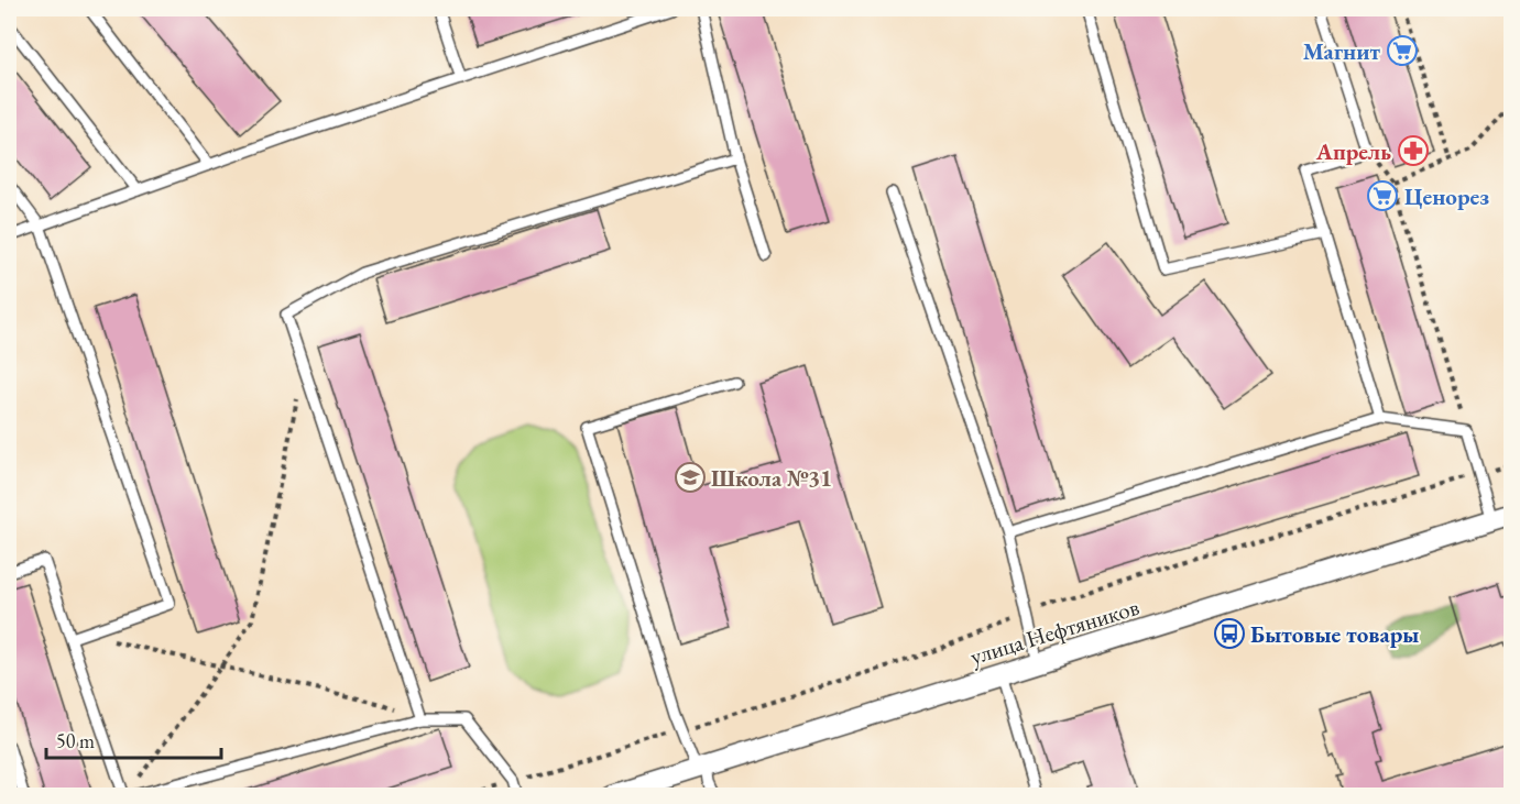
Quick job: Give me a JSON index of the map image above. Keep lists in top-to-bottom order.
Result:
{
  "streets": {
    "street": ["улица Нефтяников"]
  },
  "places": {
    "supermarket": ["Магнит", "Ценорез"],
    "pharmacy": ["Апрель"],
    "school or university": ["Школа №31"],
    "bus stop": ["Бытовые товары"]
  },
  "scale_bar": "50 m"
}
